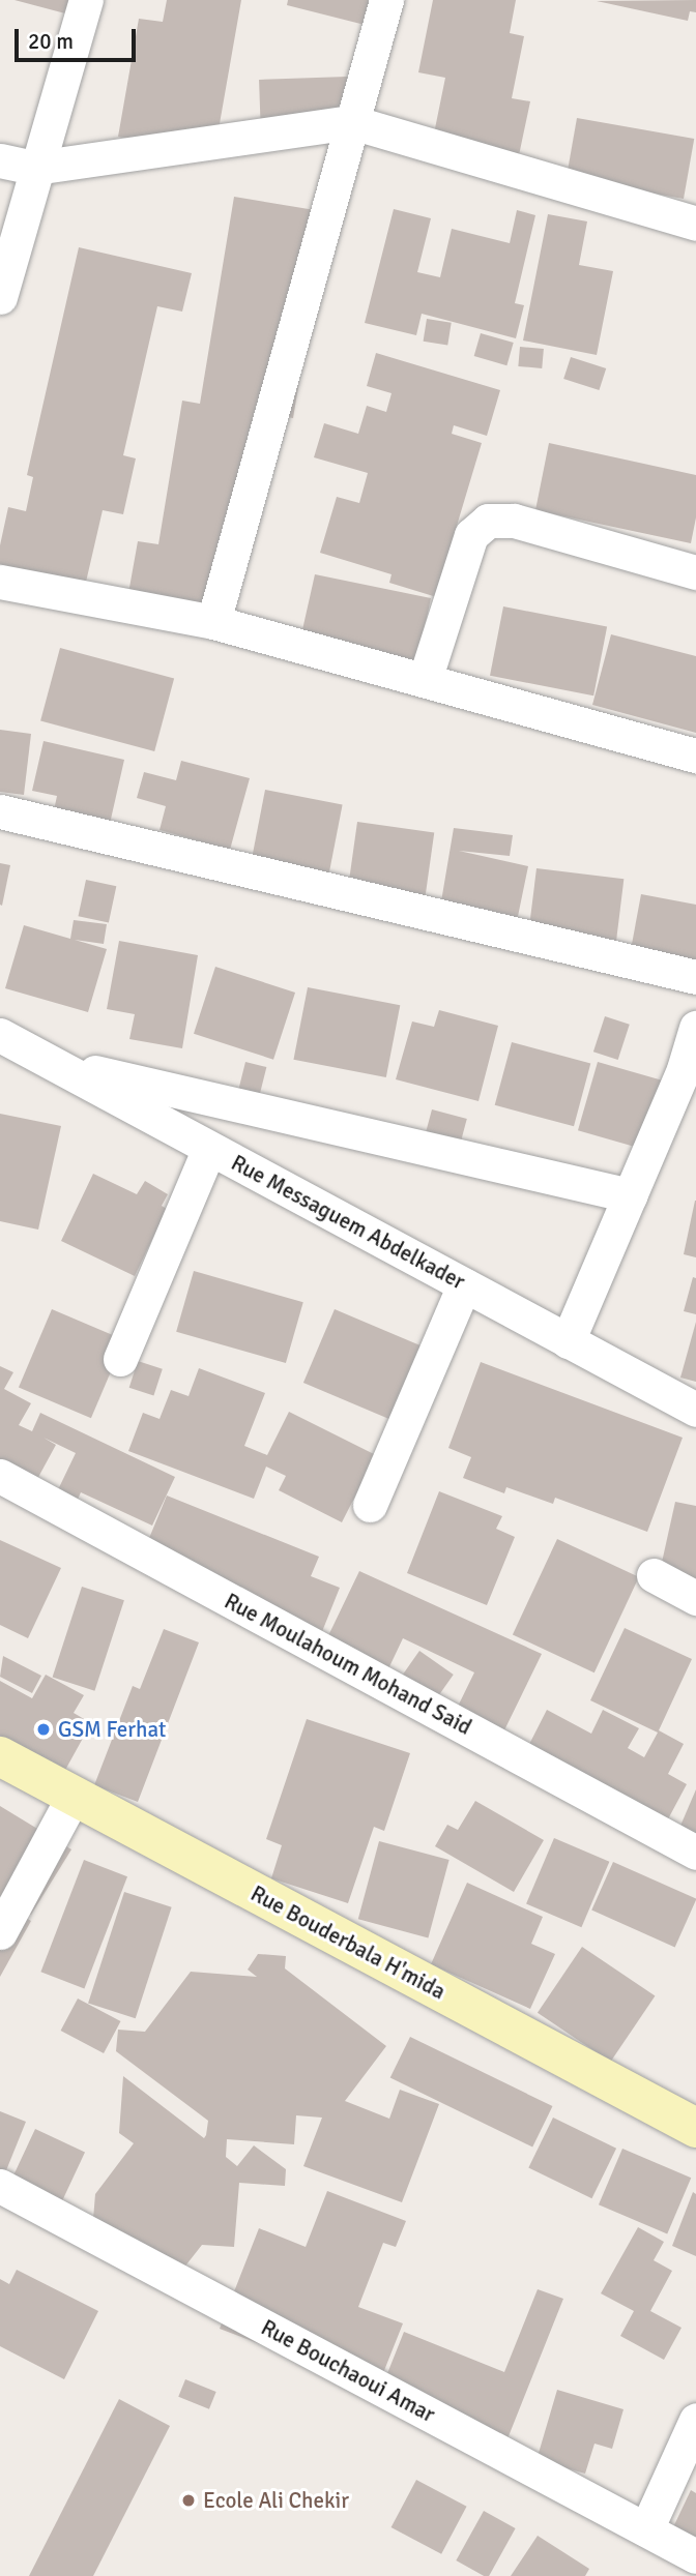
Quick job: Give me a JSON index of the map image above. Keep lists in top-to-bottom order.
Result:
{
  "streets": {
    "main road": ["Rue Bouderbala H'mida"],
    "street": ["Rue Messaguem Abdelkader", "Rue Moulahoum Mohand Said", "Rue Bouchaoui Amar"]
  },
  "places": ["GSM Ferhat", "Ecole Ali Chekir"],
  "scale_bar": "20 m"
}
